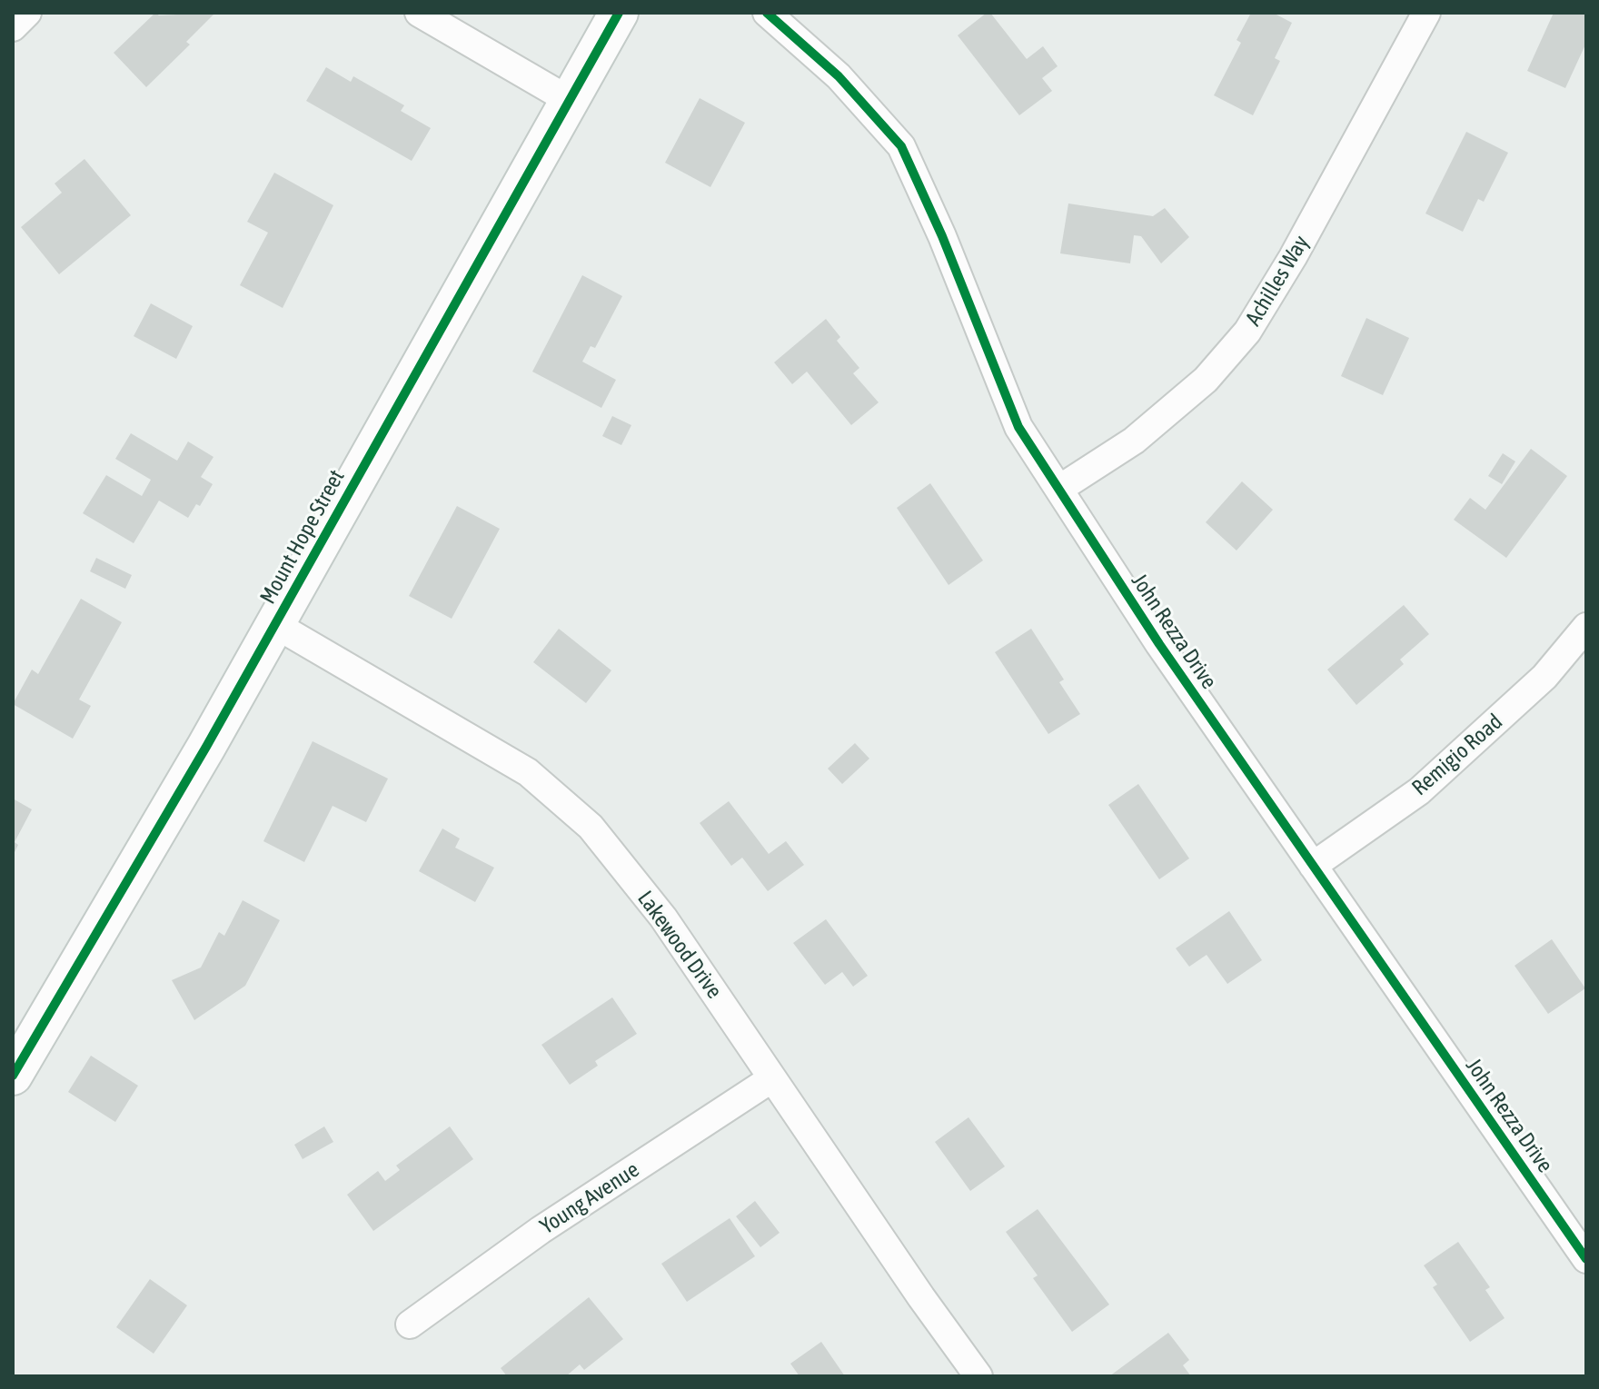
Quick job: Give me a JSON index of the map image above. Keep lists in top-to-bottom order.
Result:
{
  "streets": {
    "street": [
      "Achilles Way",
      "Mount Hope Street",
      "John Rezza Drive",
      "Remigio Road",
      "Lakewood Drive",
      "Young Avenue"
    ]
  },
  "crossings": [
    ["Achilles Way", "John Rezza Drive"],
    ["Mount Hope Street", "Lakewood Drive"],
    ["John Rezza Drive", "Remigio Road"],
    ["Lakewood Drive", "Young Avenue"]
  ]
}
